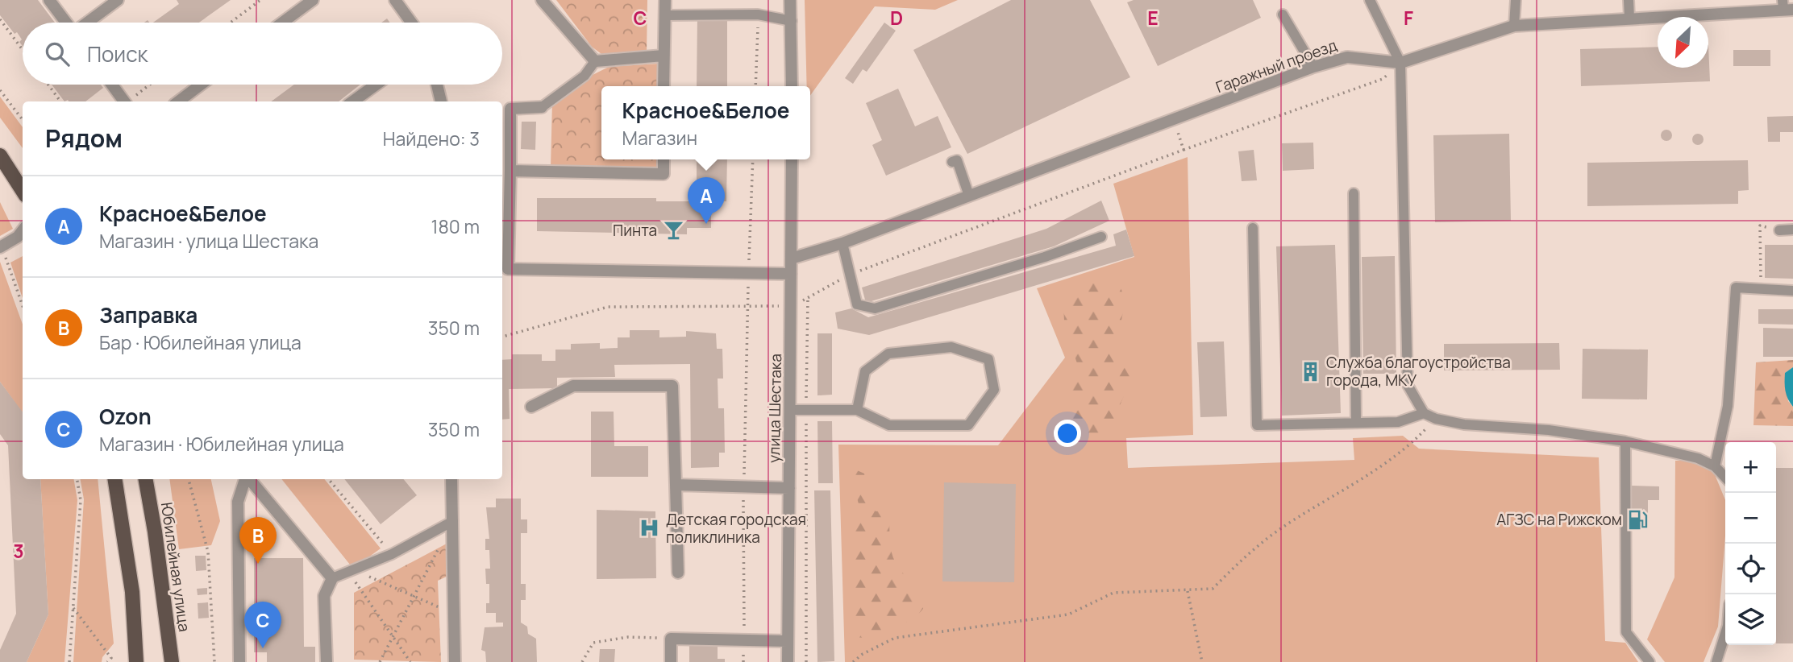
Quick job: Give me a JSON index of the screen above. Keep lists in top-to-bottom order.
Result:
{
  "streets": {
    "main road": ["Юбилейная улица"],
    "street": ["Гаражный проезд", "улица Шестака"]
  },
  "crossings": [
    ["Гаражный проезд", "улица Шестака"]
  ],
  "places": {
    "bar": ["Пинта"],
    "building": ["Служба благоустройства города, МКУ"],
    "fuel station": ["АГЗС на Рижском"],
    "hospital": ["Детская городская поликлиника"]
  },
  "north": "bottom left",
  "page": {
    "search": "Поиск",
    "popup": ["Красное&Белое", "Магазин"],
    "heading": ["Рядом", "Найдено: 3"],
    "list": [
      {
        "mark": "A",
        "name": "Красное&Белое",
        "note": "Магазин · улица Шестака",
        "value": "180 m"
      },
      {
        "mark": "B",
        "name": "Заправка",
        "note": "Бар · Юбилейная улица",
        "value": "350 m"
      },
      {
        "mark": "C",
        "name": "Ozon",
        "note": "Магазин · Юбилейная улица",
        "value": "350 m"
      }
    ],
    "pins": ["A", "B", "C"],
    "map_buttons": ["+", "−"]
  },
  "grid": {
    "columns": [
      "C",
      "D",
      "E",
      "F"
    ],
    "rows": ["3"]
  }
}
